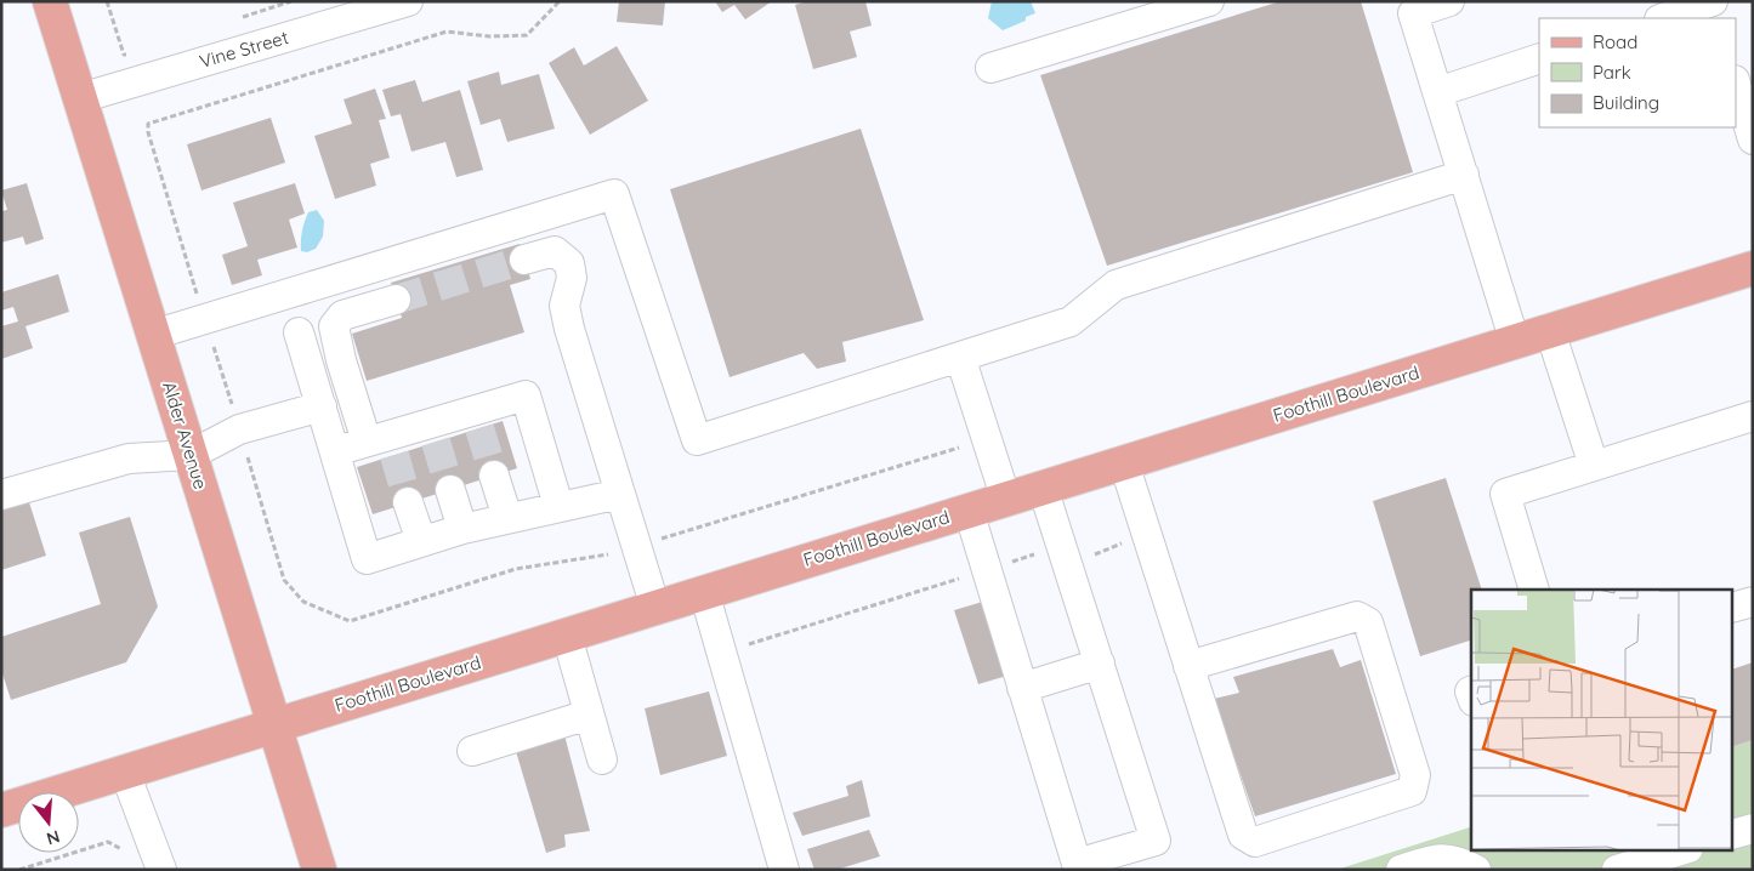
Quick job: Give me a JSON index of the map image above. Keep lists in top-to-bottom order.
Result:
{
  "streets": {
    "main road": ["Foothill Boulevard", "Alder Avenue"],
    "street": ["Vine Street"]
  },
  "crossings": [
    ["Vine Street", "Alder Avenue"],
    ["Foothill Boulevard", "Alder Avenue"]
  ],
  "legend": ["Road", "Park", "Building"],
  "north": "bottom"
}
